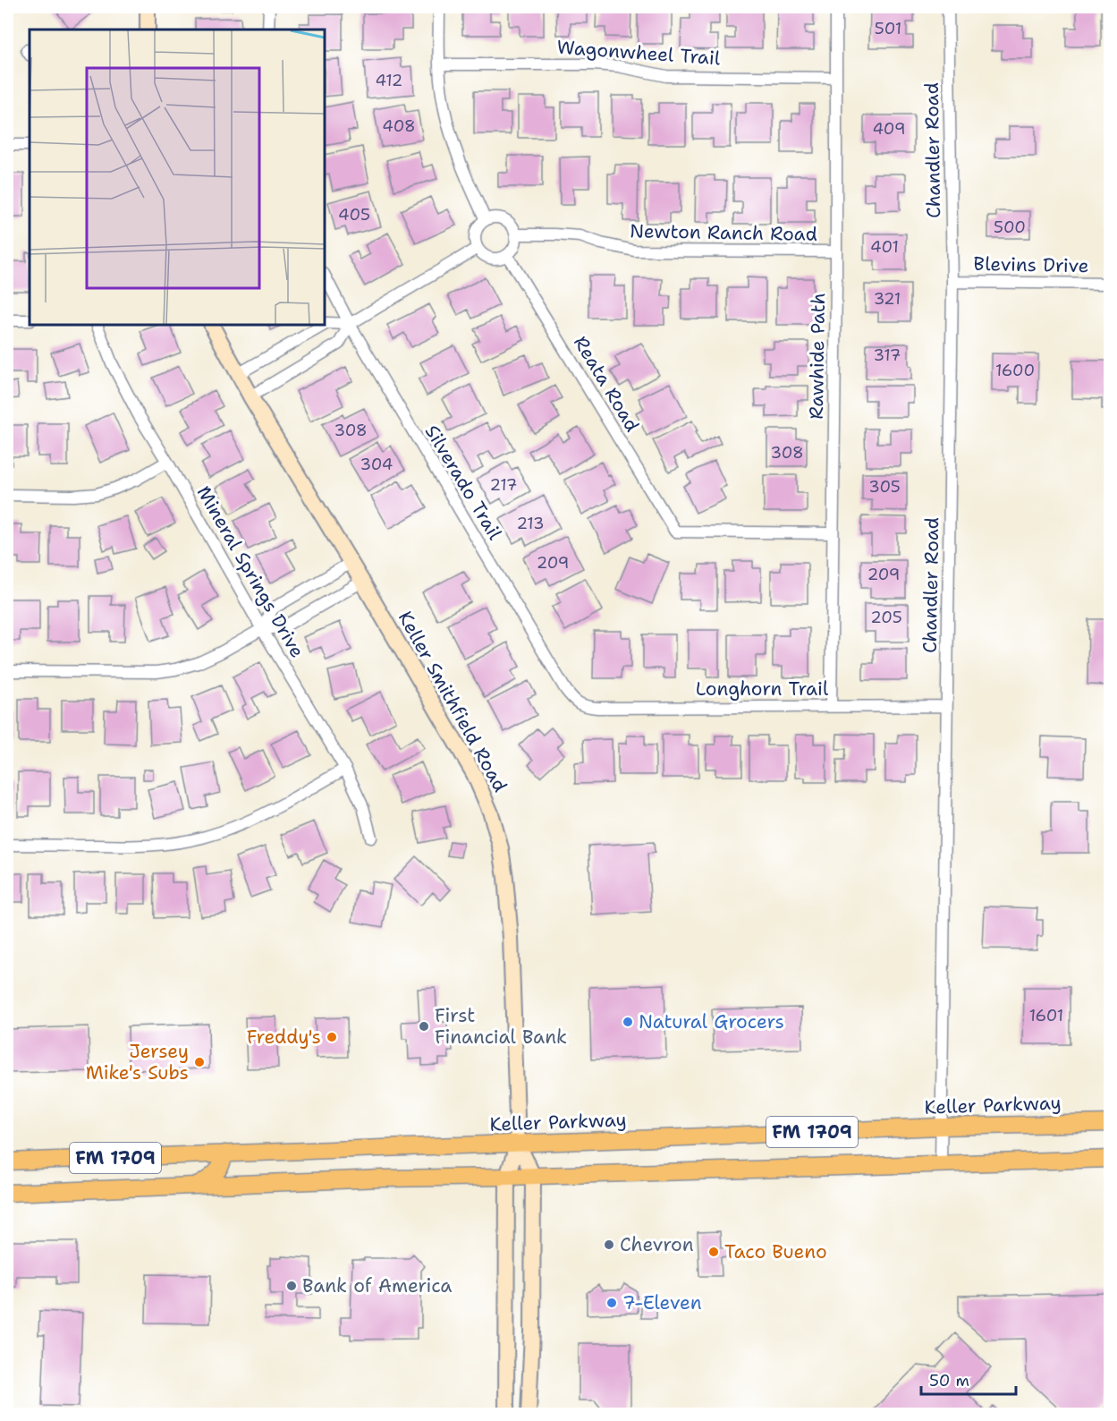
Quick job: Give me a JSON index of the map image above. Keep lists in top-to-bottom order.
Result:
{
  "streets": {
    "main road": ["Keller Smithfield Road", "Keller Parkway", "FM 1709"],
    "street": [
      "Wagonwheel Trail",
      "Chandler Road",
      "Newton Ranch Road",
      "Blevins Drive",
      "Rawhide Path",
      "Reata Road",
      "Silverado Trail",
      "Mineral Springs Drive",
      "Longhorn Trail"
    ]
  },
  "crossings": [
    ["Wagonwheel Trail", "Rawhide Path"],
    ["Chandler Road", "Blevins Drive"],
    ["Chandler Road", "Longhorn Trail"],
    ["Chandler Road", "Keller Parkway"],
    ["Chandler Road", "FM 1709"],
    ["Newton Ranch Road", "Rawhide Path"],
    ["Newton Ranch Road", "Reata Road"],
    ["Rawhide Path", "Reata Road"],
    ["Rawhide Path", "Longhorn Trail"],
    ["Silverado Trail", "Longhorn Trail"],
    ["Keller Smithfield Road", "Keller Parkway"]
  ],
  "places": [
    "Natural Grocers",
    "First Financial Bank",
    "Freddy's",
    "Jersey Mike's Subs",
    "Chevron",
    "Taco Bueno",
    "Bank of America",
    "7-Eleven"
  ],
  "house_numbers": [
    "501",
    "412",
    "408",
    "409",
    "405",
    "500",
    "401",
    "321",
    "317",
    "1600",
    "308",
    "308",
    "304",
    "217",
    "305",
    "213",
    "209",
    "209",
    "205",
    "1601"
  ],
  "scale_bar": "50 m"
}
